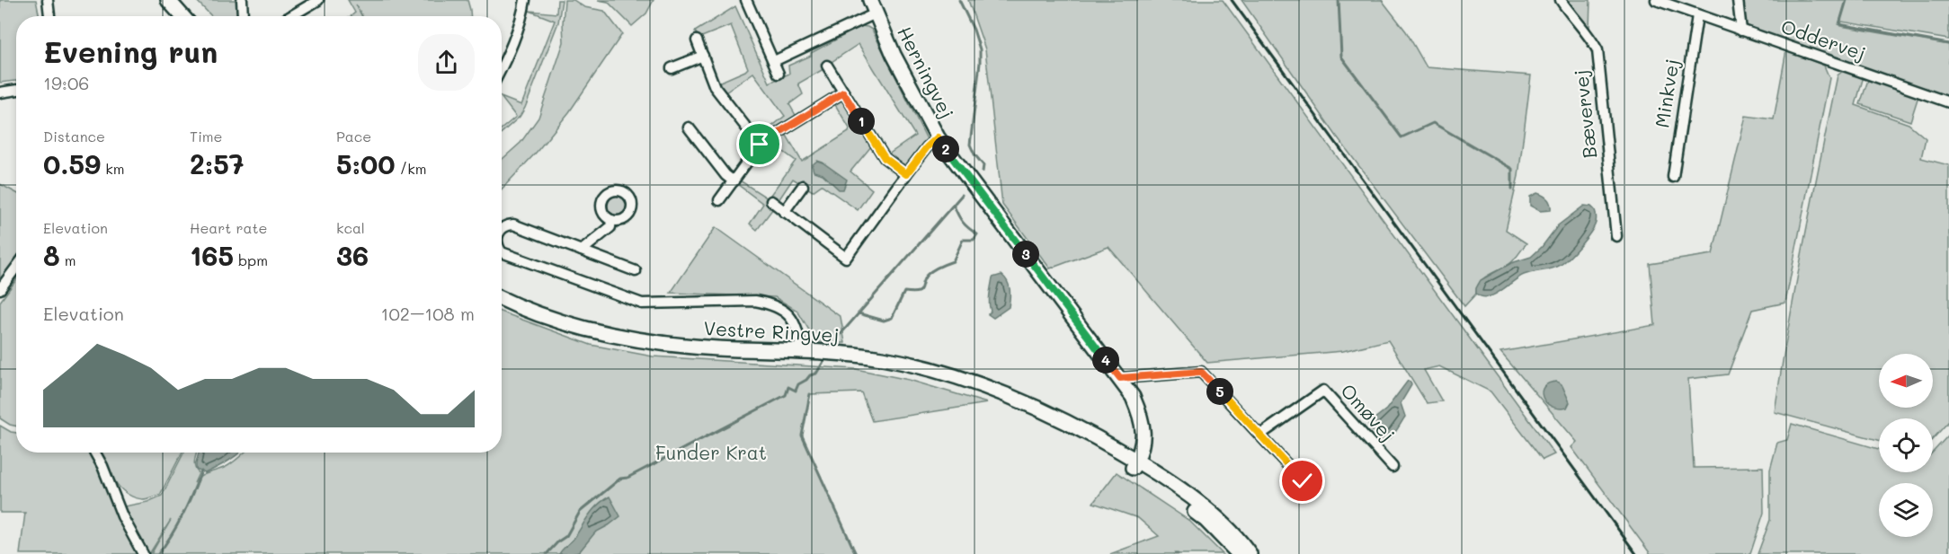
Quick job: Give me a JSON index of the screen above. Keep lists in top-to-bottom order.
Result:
{
  "streets": {
    "main road": ["Herningvej", "Vestre Ringvej"],
    "street": [
      "Oddervej",
      "Minkvej",
      "Bævervej",
      "Omøvej"
    ]
  },
  "crossings": [
    ["Oddervej", "Minkvej"],
    ["Herningvej", "Vestre Ringvej"]
  ],
  "parks": ["Funder Krat"],
  "north": "left",
  "page": {
    "heading": ["Evening run", "19:06"],
    "pins": [
      "1",
      "2",
      "3",
      "4",
      "5"
    ],
    "stats": [
      ["Distance", "0.59 km"],
      ["Time", "2:57"],
      ["Pace", "5:00 /km"],
      ["Elevation", "8 m"],
      ["Heart rate", "165 bpm"],
      ["kcal", "36"]
    ],
    "chart": ["Elevation", "102–108 m"]
  }
}
